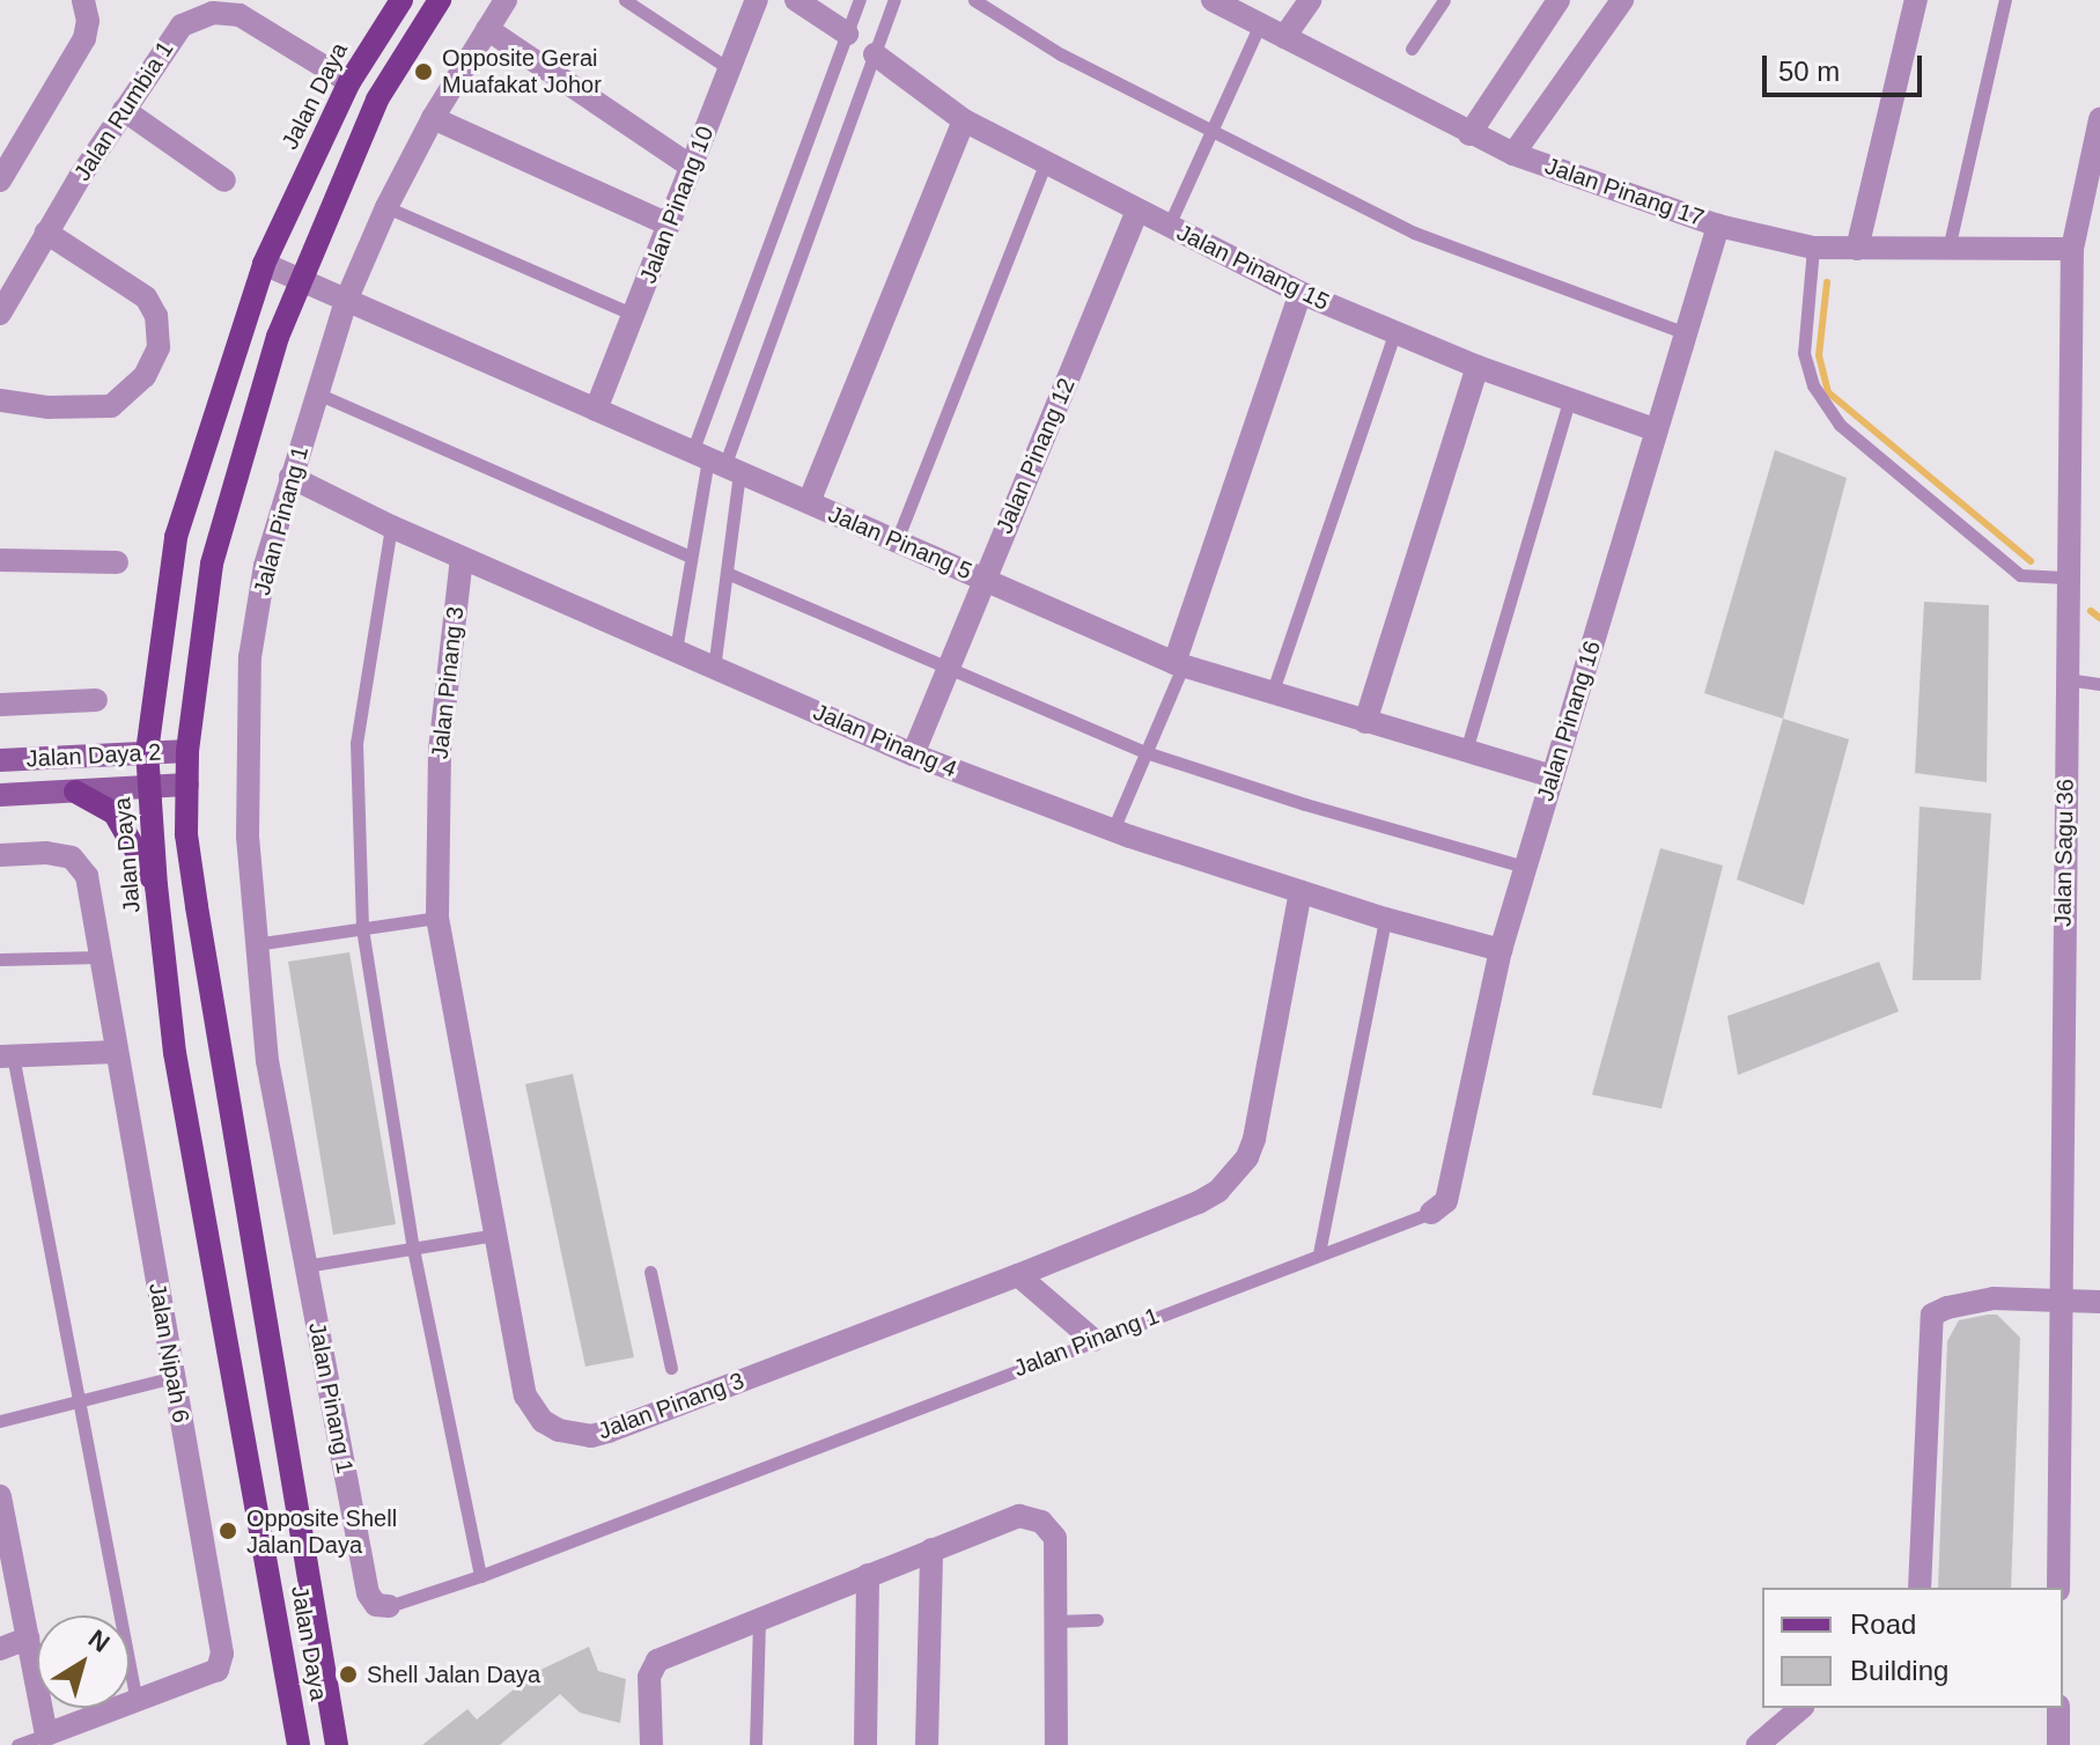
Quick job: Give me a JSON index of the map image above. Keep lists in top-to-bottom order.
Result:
{
  "streets": {
    "main road": ["Jalan Daya", "Jalan Daya 2"],
    "street": [
      "Jalan Rumbia 1",
      "Jalan Pinang 17",
      "Jalan Pinang 10",
      "Jalan Pinang 15",
      "Jalan Pinang 12",
      "Jalan Pinang 1",
      "Jalan Pinang 5",
      "Jalan Pinang 3",
      "Jalan Pinang 16",
      "Jalan Pinang 4",
      "Jalan Sagu 36",
      "Jalan Nipah 6"
    ]
  },
  "crossings": [
    ["Jalan Daya", "Jalan Rumbia 1"],
    ["Jalan Daya", "Jalan Pinang 5"],
    ["Jalan Daya", "Jalan Daya 2"],
    ["Jalan Pinang 17", "Jalan Pinang 16"],
    ["Jalan Pinang 17", "Jalan Sagu 36"],
    ["Jalan Pinang 10", "Jalan Pinang 5"],
    ["Jalan Pinang 15", "Jalan Pinang 12"],
    ["Jalan Pinang 15", "Jalan Pinang 16"],
    ["Jalan Pinang 12", "Jalan Pinang 5"],
    ["Jalan Pinang 12", "Jalan Pinang 4"],
    ["Jalan Pinang 1", "Jalan Pinang 5"],
    ["Jalan Pinang 1", "Jalan Pinang 16"],
    ["Jalan Pinang 1", "Jalan Pinang 4"],
    ["Jalan Pinang 5", "Jalan Pinang 16"],
    ["Jalan Pinang 3", "Jalan Pinang 4"],
    ["Jalan Pinang 16", "Jalan Pinang 4"]
  ],
  "places": ["Opposite Gerai Muafakat Johor", "Opposite Shell Jalan Daya", "Shell Jalan Daya"],
  "legend": ["Road", "Building"],
  "scale_bar": "50 m",
  "north": "top right"
}
